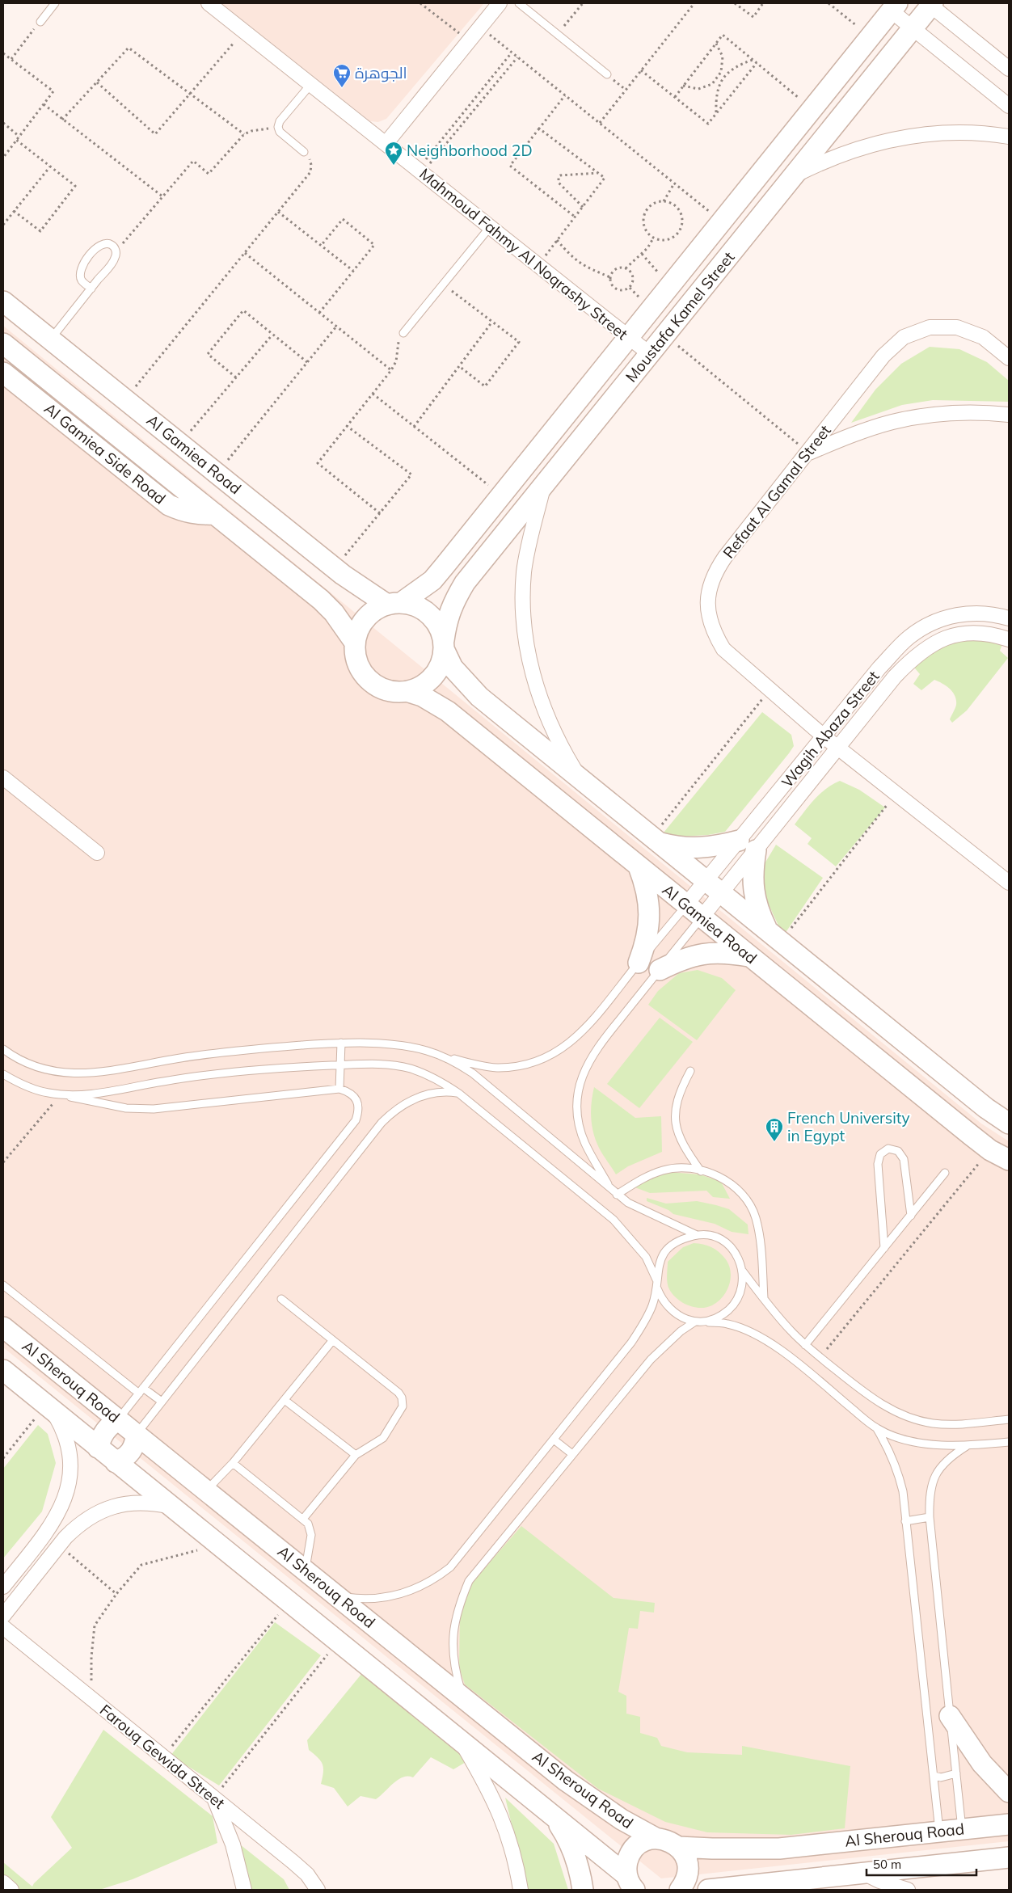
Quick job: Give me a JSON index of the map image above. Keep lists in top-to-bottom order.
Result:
{
  "streets": {
    "street": [
      "Mahmoud Fahmy Al Noqrashy Street",
      "Moustafa Kamel Street",
      "Al Gamiea Side Road",
      "Al Gamiea Road",
      "Refaat Al Gamal Street",
      "Wagih Abaza Street",
      "Al Sherouq Road",
      "Farouq Gewida Street"
    ]
  },
  "crossings": [
    ["Mahmoud Fahmy Al Noqrashy Street", "Moustafa Kamel Street"],
    ["Moustafa Kamel Street", "Al Gamiea Road"],
    ["Al Gamiea Road", "Wagih Abaza Street"],
    ["Refaat Al Gamal Street", "Wagih Abaza Street"]
  ],
  "places": {
    "supermarket": ["الجوهرة"],
    "place": ["Neighborhood 2D"],
    "building": ["French University in Egypt"]
  },
  "scale_bar": "50 m"
}
